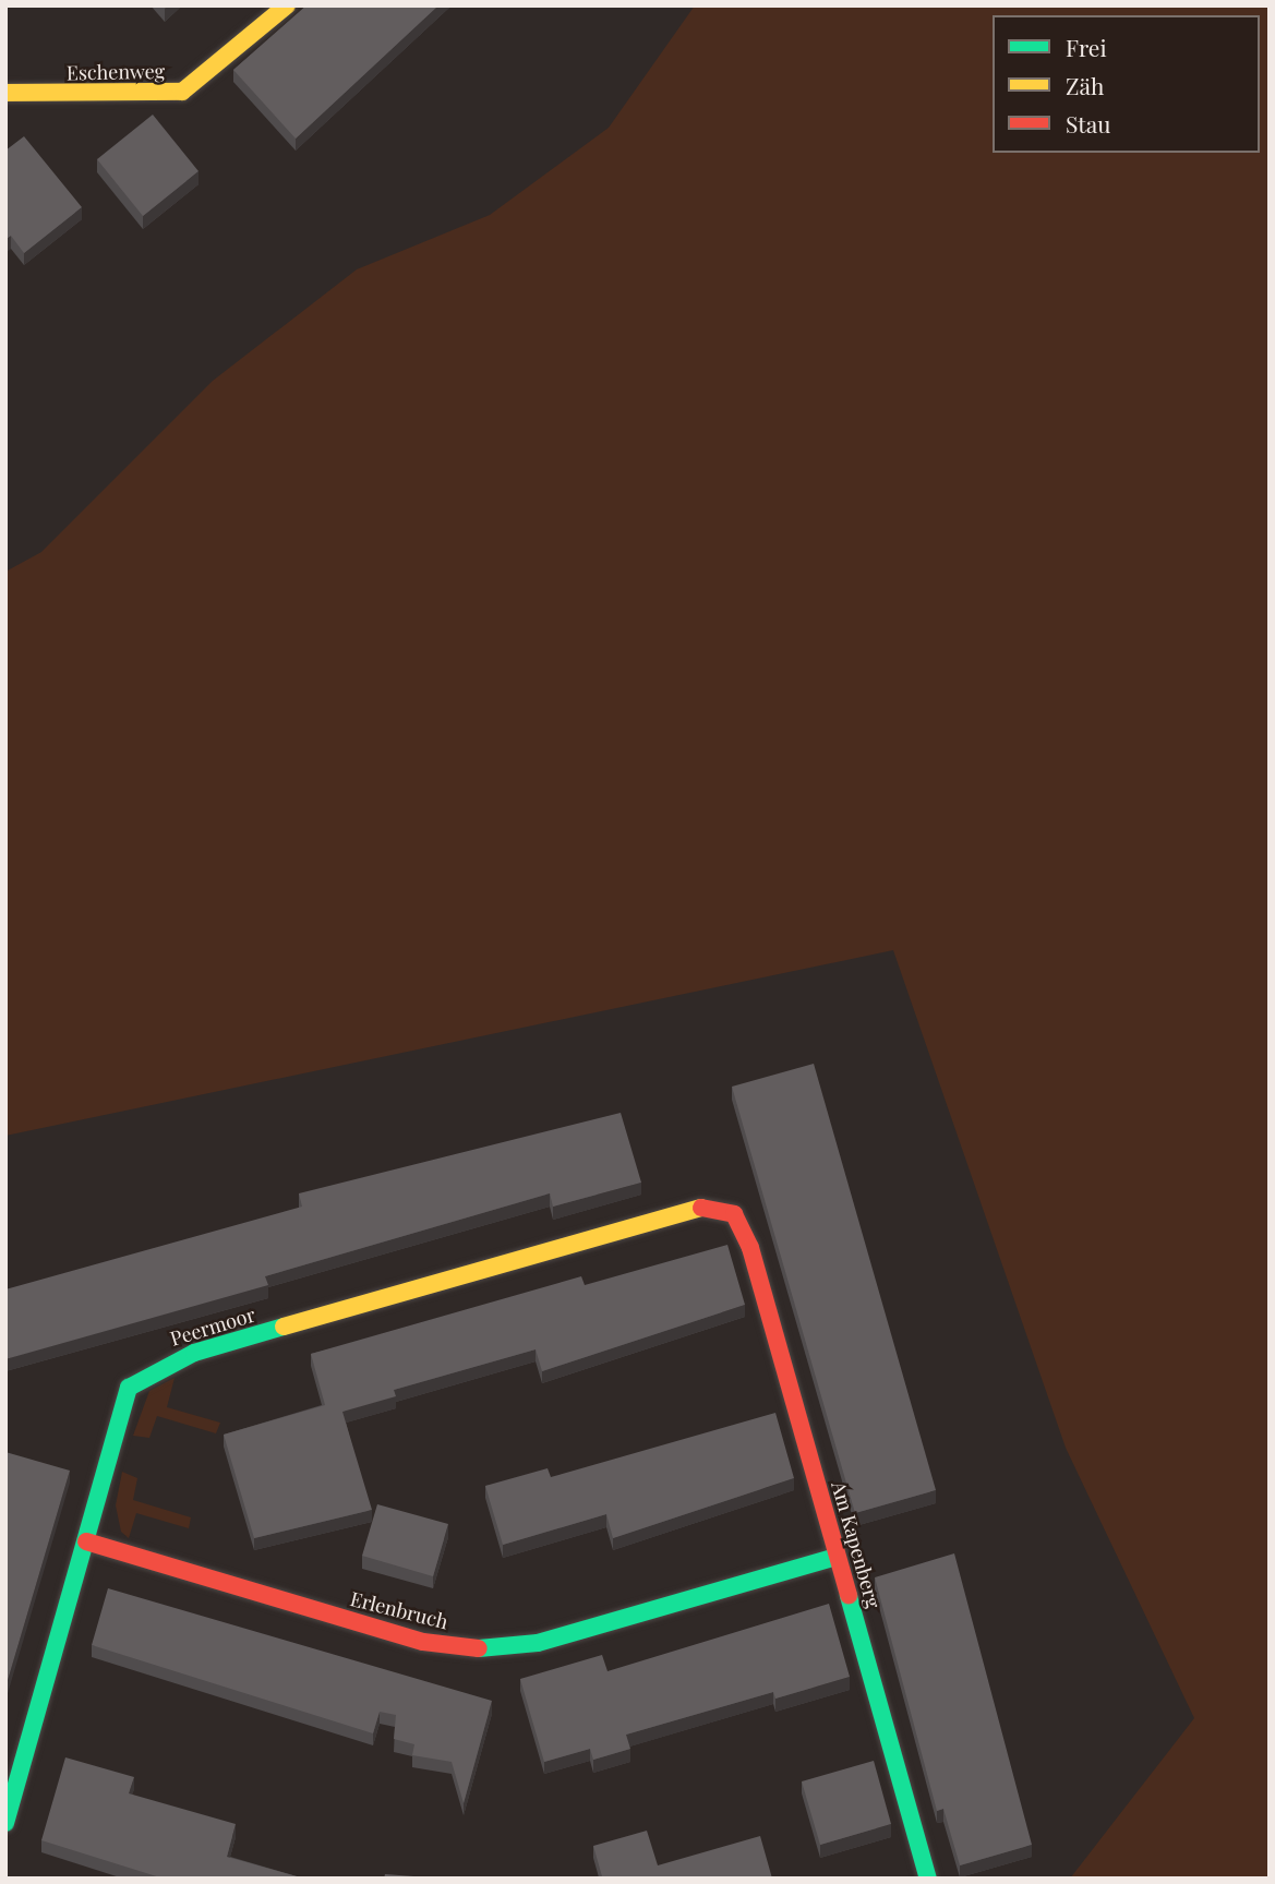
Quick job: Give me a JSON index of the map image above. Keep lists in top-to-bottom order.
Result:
{
  "streets": {
    "street": [
      "Eschenweg",
      "Peermoor",
      "Am Kapenberg",
      "Erlenbruch"
    ]
  },
  "crossings": [
    ["Peermoor", "Am Kapenberg"],
    ["Peermoor", "Erlenbruch"],
    ["Am Kapenberg", "Erlenbruch"]
  ],
  "legend": ["Frei", "Zäh", "Stau"]
}
